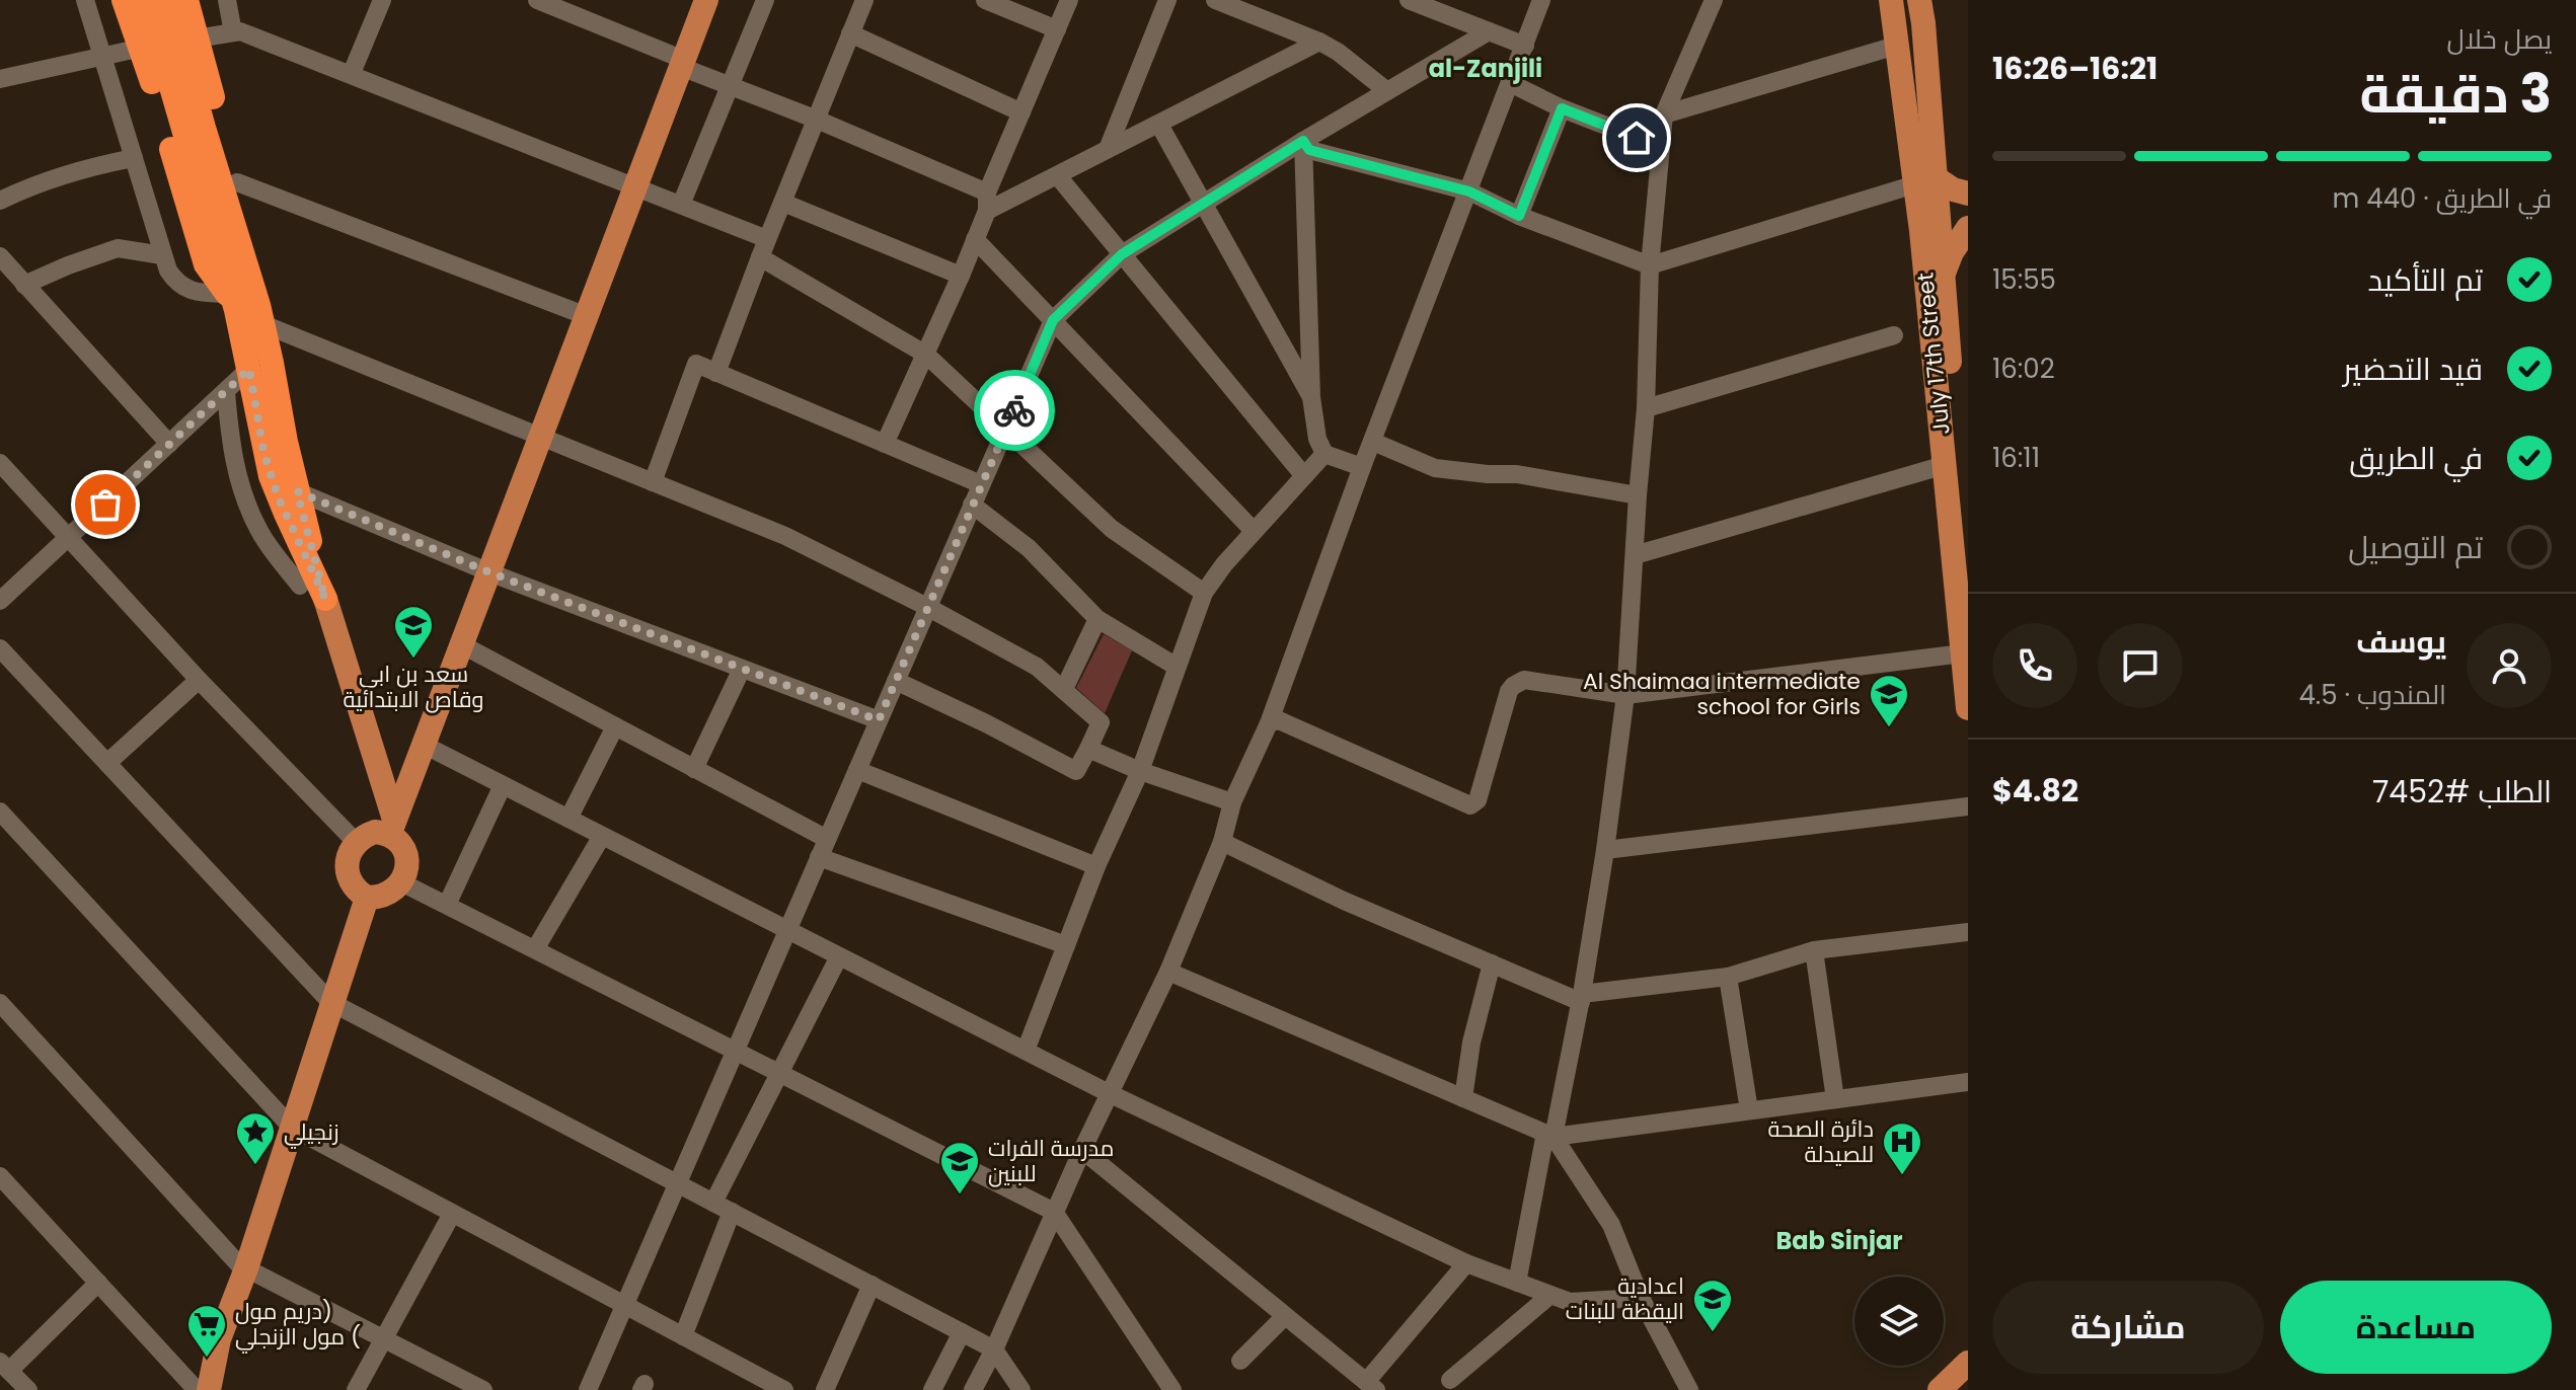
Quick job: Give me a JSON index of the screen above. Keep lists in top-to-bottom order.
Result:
{
  "streets": {
    "main road": ["July 17th Street"]
  },
  "districts": ["al-Zanjili", "Bab Sinjar"],
  "places": {
    "school or university": [
      "سعد بن ابي وقاص الابتدائية",
      "Al Shaimaa intermediate school for Girls",
      "مدرسة الفرات للبنين",
      "اعدادية اليقظة للبنات"
    ],
    "place": ["زنجيلي"],
    "hospital": ["دائرة الصحة للصيدلة"],
    "supermarket": ["دريم مول) مول الزنجلي ("]
  },
  "page": {
    "heading": ["3 دقيقة", "يصل خلال", "16:21–16:26"],
    "panel": [
      "يوسف",
      "المندوب · 4.5",
      "الطلب #7452",
      "$4.82"
    ],
    "bar": "في الطريق · 440 m",
    "list": [
      ["تم التأكيد", "15:55"],
      ["قيد التحضير", "16:02"],
      ["في الطريق", "16:11"],
      "تم التوصيل"
    ],
    "buttons": ["مساعدة", "مشاركة"]
  }
}
